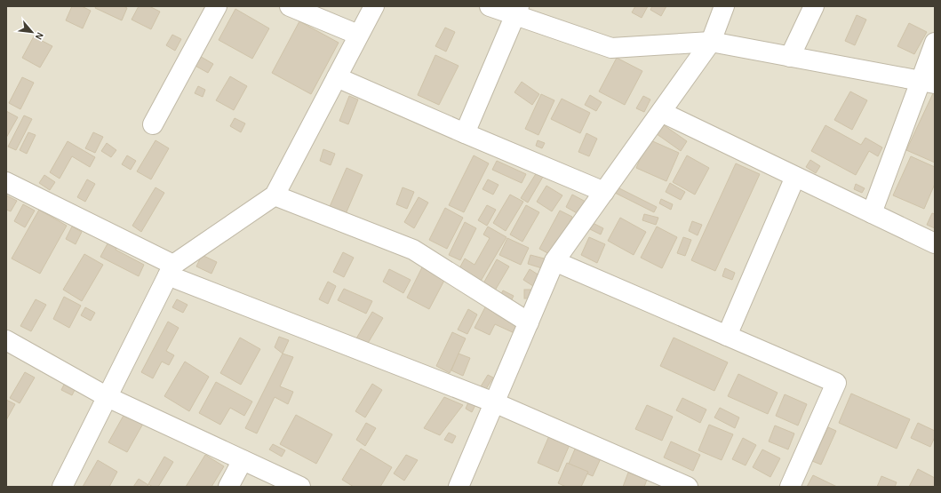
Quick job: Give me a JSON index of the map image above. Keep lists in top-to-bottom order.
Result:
{
  "north": "bottom right"
}
